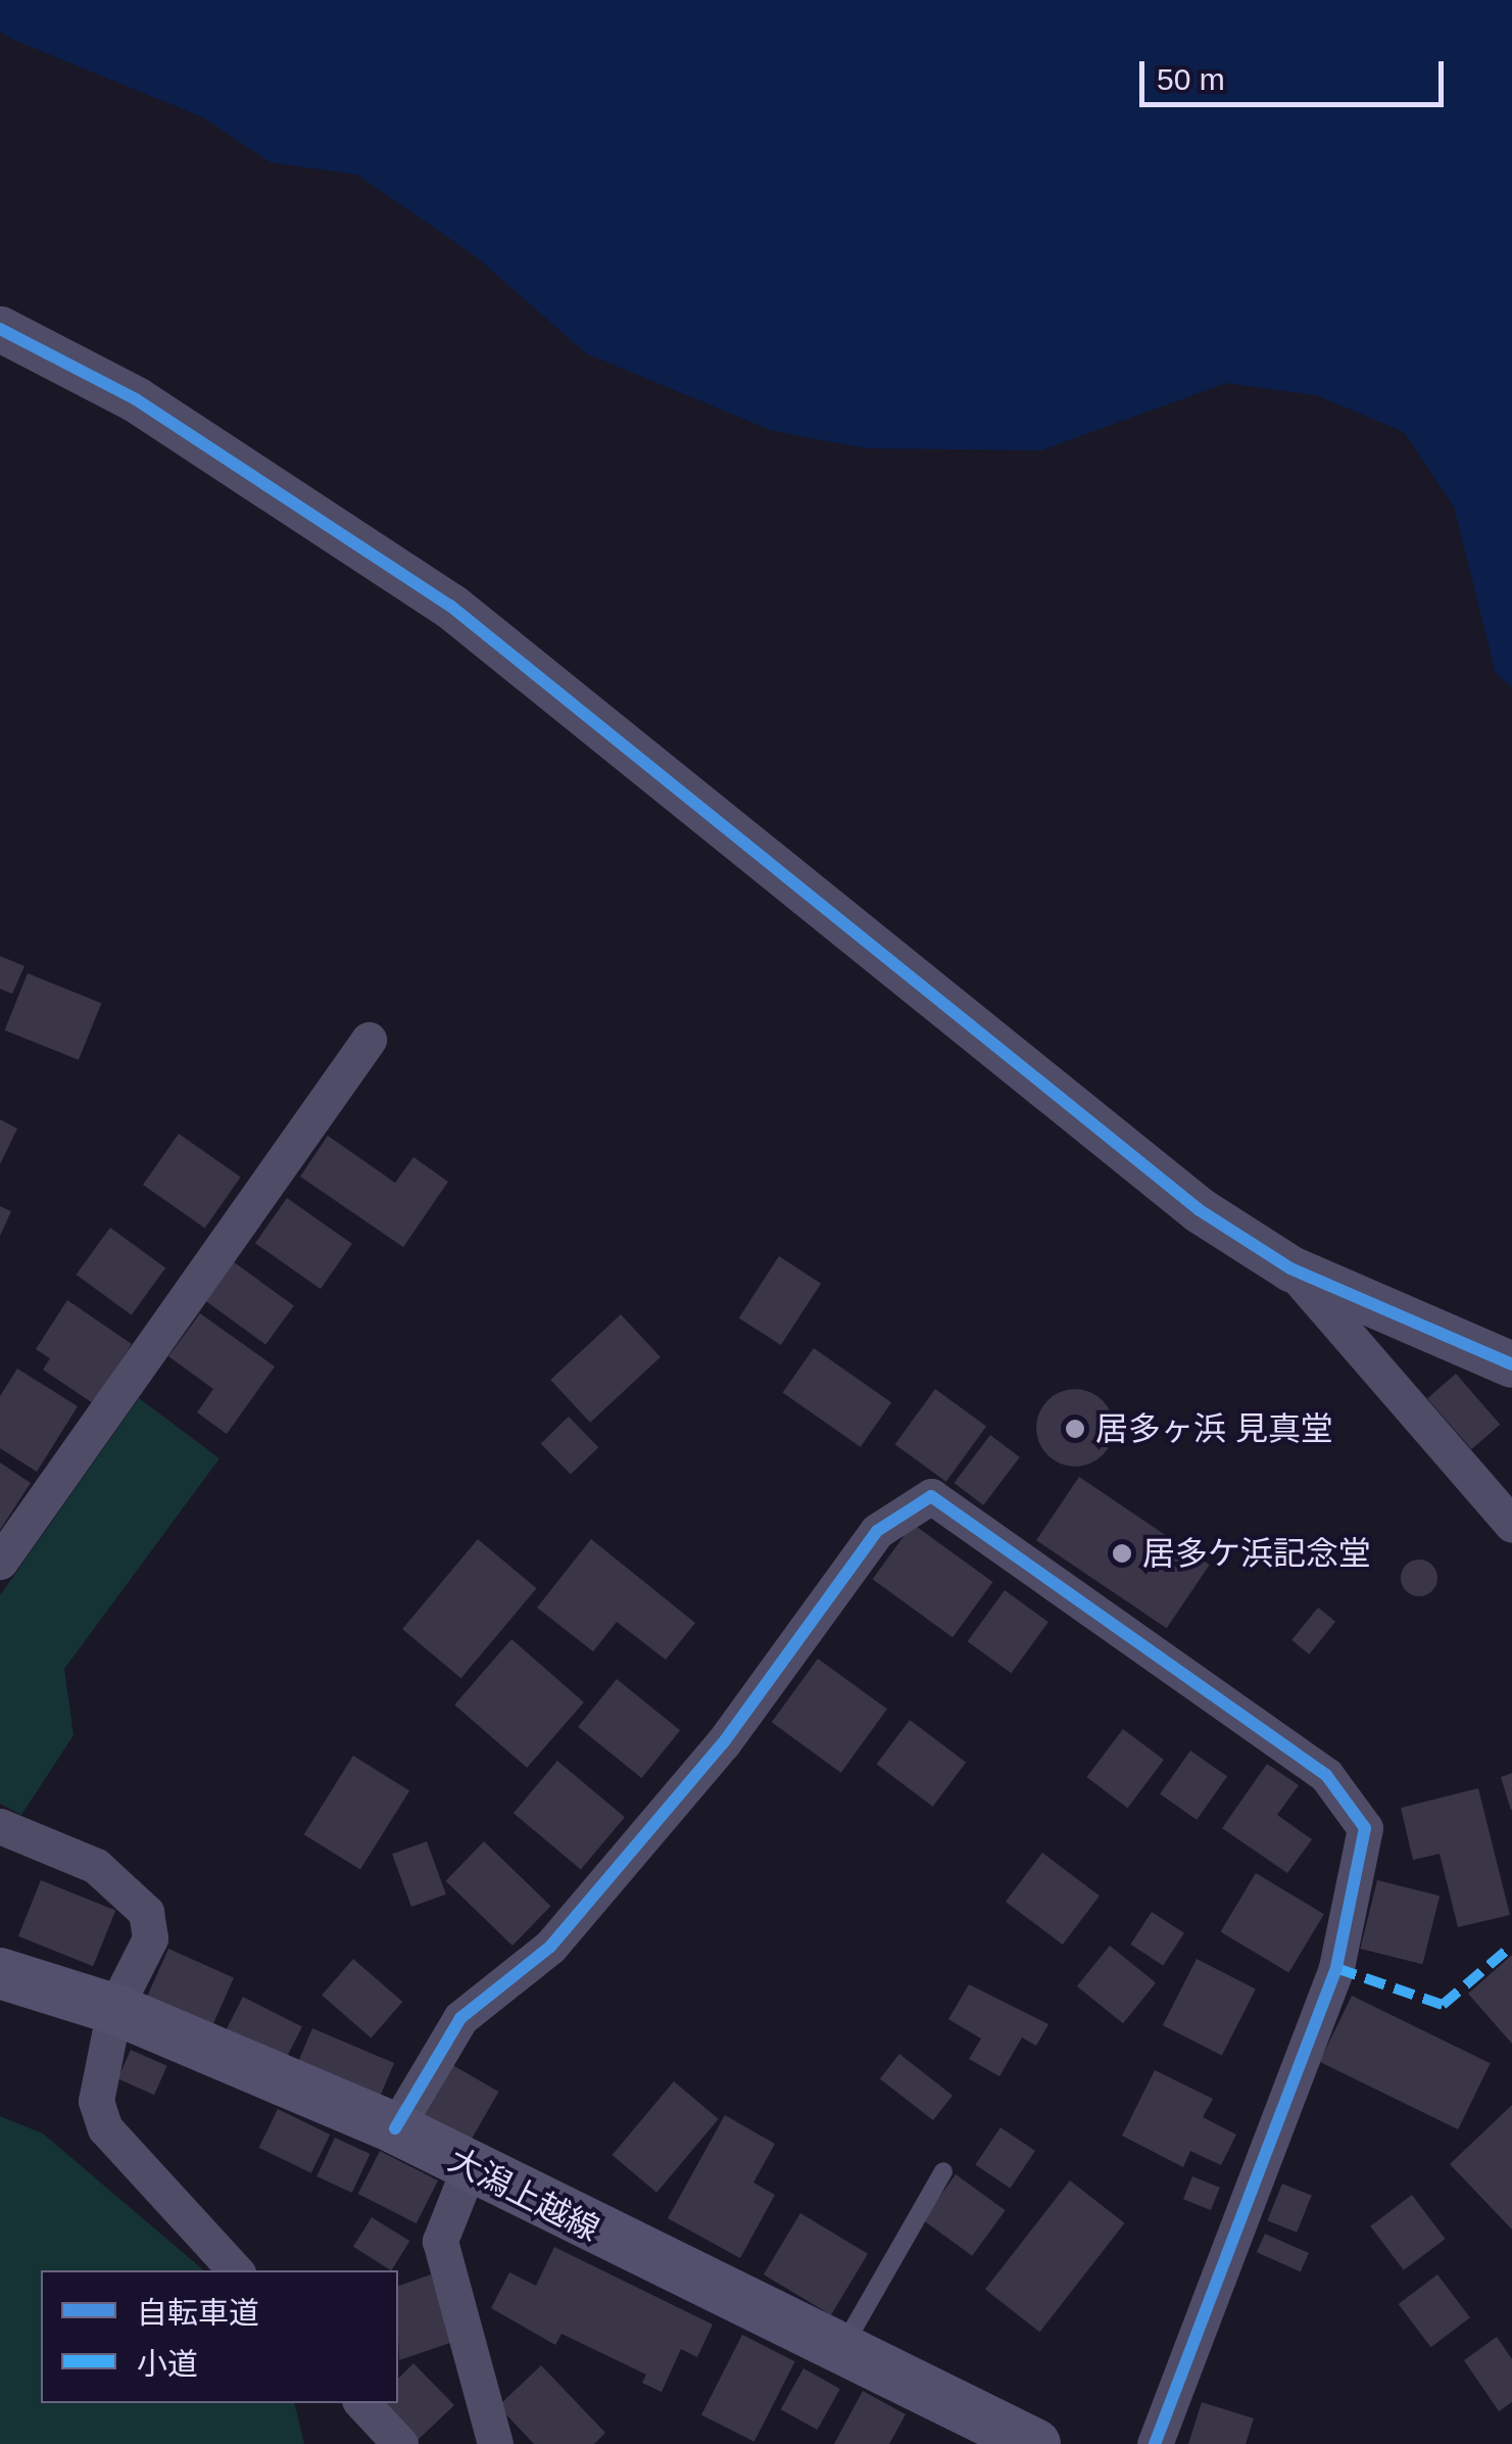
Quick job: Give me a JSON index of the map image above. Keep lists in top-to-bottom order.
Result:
{
  "streets": {
    "main road": ["大潟上越線"]
  },
  "places": ["居多ヶ浜 見真堂", "居多ケ浜記念堂"],
  "legend": ["自転車道", "小道"],
  "scale_bar": "50 m"
}
